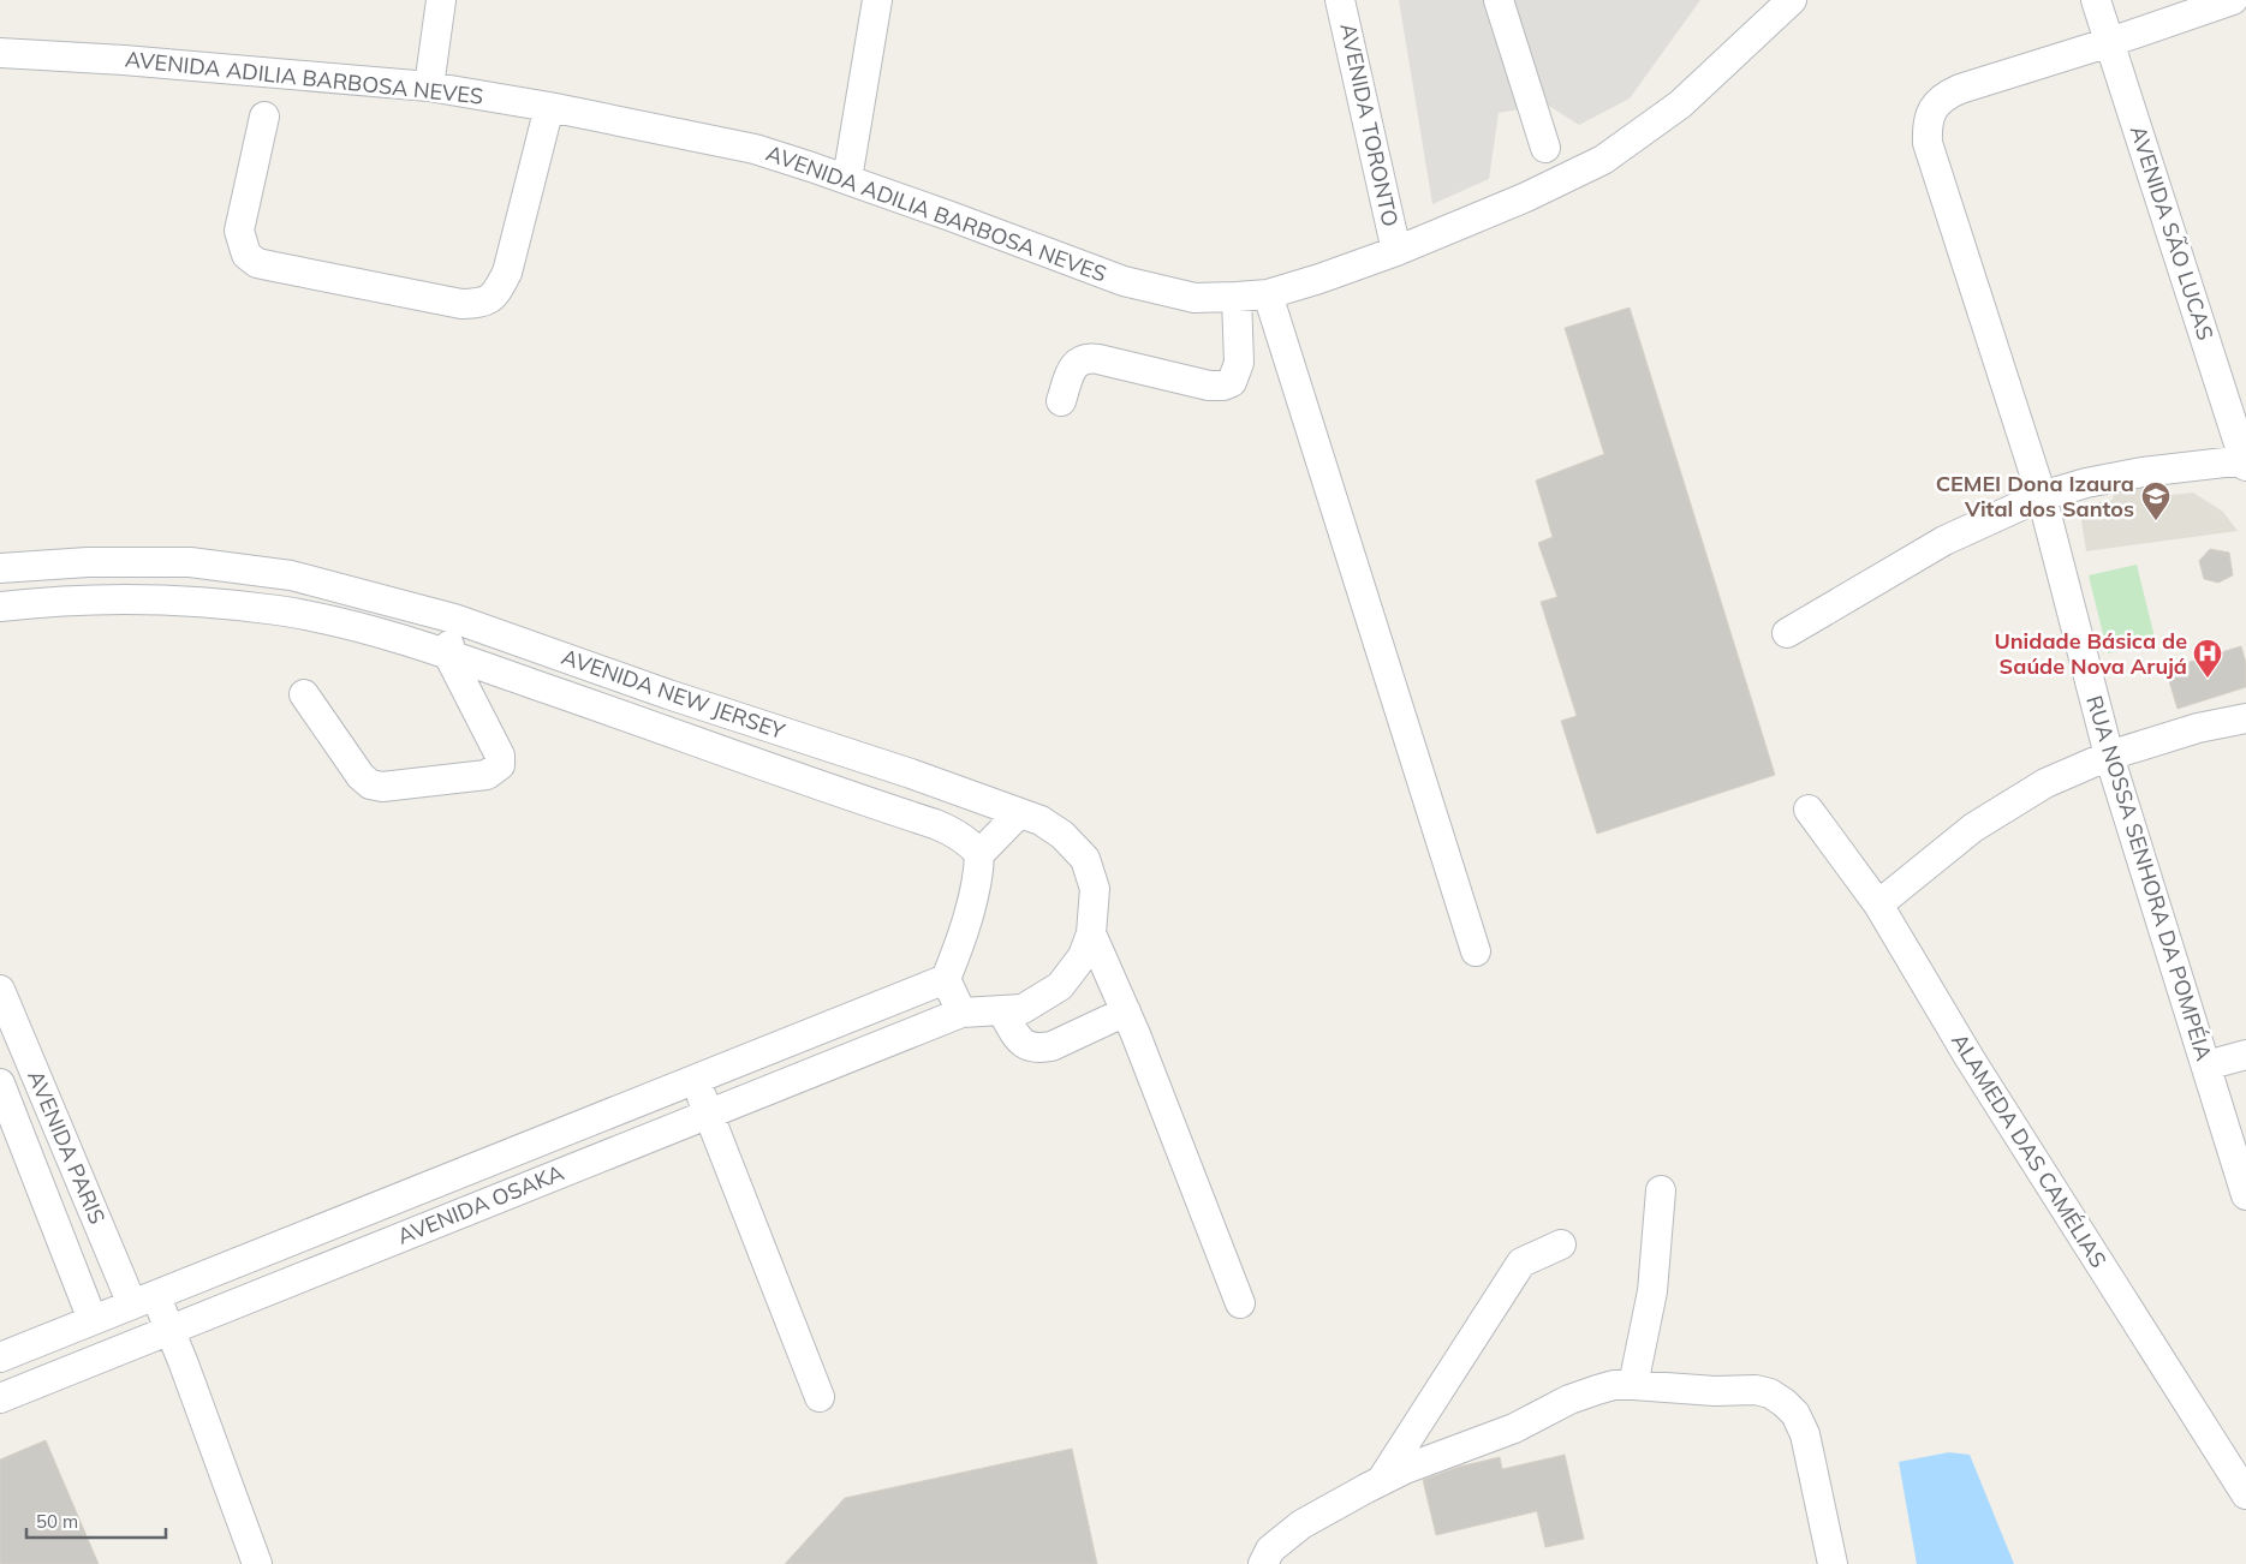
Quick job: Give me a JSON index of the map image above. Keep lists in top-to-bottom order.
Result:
{
  "streets": {
    "street": [
      "AVENIDA ADILIA BARBOSA NEVES",
      "AVENIDA TORONTO",
      "AVENIDA SÃO LUCAS",
      "AVENIDA NEW JERSEY",
      "RUA NOSSA SENHORA DA POMPÉIA",
      "AVENIDA PARIS",
      "ALAMEDA DAS CAMÉLIAS",
      "AVENIDA OSAKA"
    ]
  },
  "crossings": [
    ["AVENIDA ADILIA BARBOSA NEVES", "AVENIDA TORONTO"],
    ["AVENIDA SÃO LUCAS", "RUA NOSSA SENHORA DA POMPÉIA"],
    ["AVENIDA NEW JERSEY", "AVENIDA OSAKA"],
    ["AVENIDA PARIS", "AVENIDA OSAKA"]
  ],
  "places": {
    "school or university": ["CEMEI Dona Izaura Vital dos Santos"],
    "hospital": ["Unidade Básica de Saúde Nova Arujá"]
  },
  "scale_bar": "50 m"
}
